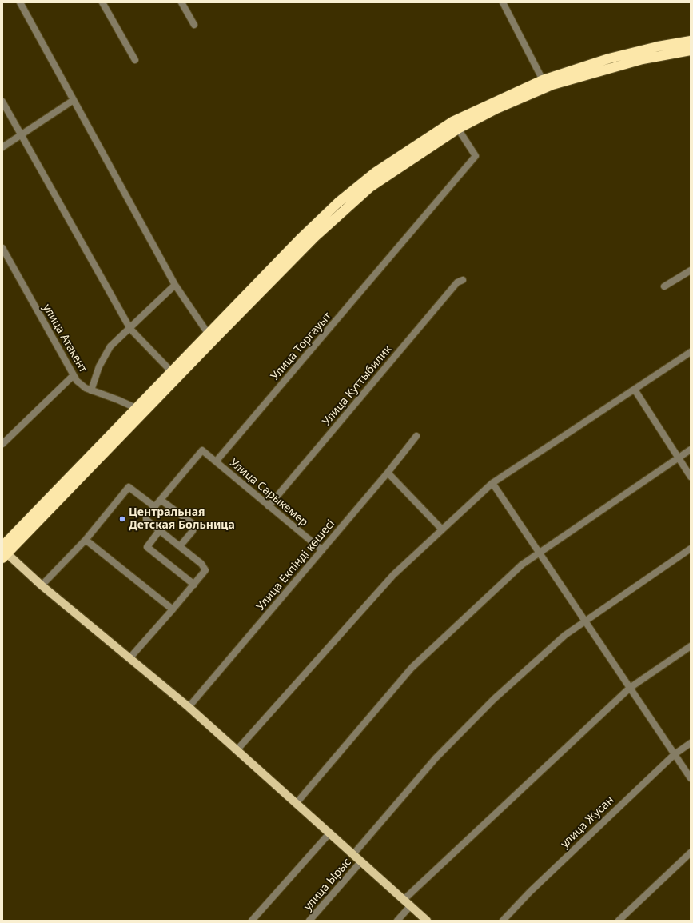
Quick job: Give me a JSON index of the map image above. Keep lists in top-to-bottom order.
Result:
{
  "streets": {
    "street": [
      "улица Атакент",
      "Улица Торгауыт",
      "Улица Куттыбилик",
      "Улица Сарыкемер",
      "Улица Екпінді көшесі",
      "улица Жусан",
      "улица Ырыс"
    ]
  },
  "crossings": [
    ["Улица Торгауыт", "Улица Сарыкемер"],
    ["Улица Куттыбилик", "Улица Сарыкемер"],
    ["Улица Сарыкемер", "Улица Екпінді көшесі"]
  ],
  "places": ["Центральная Детская Больница"]
}
